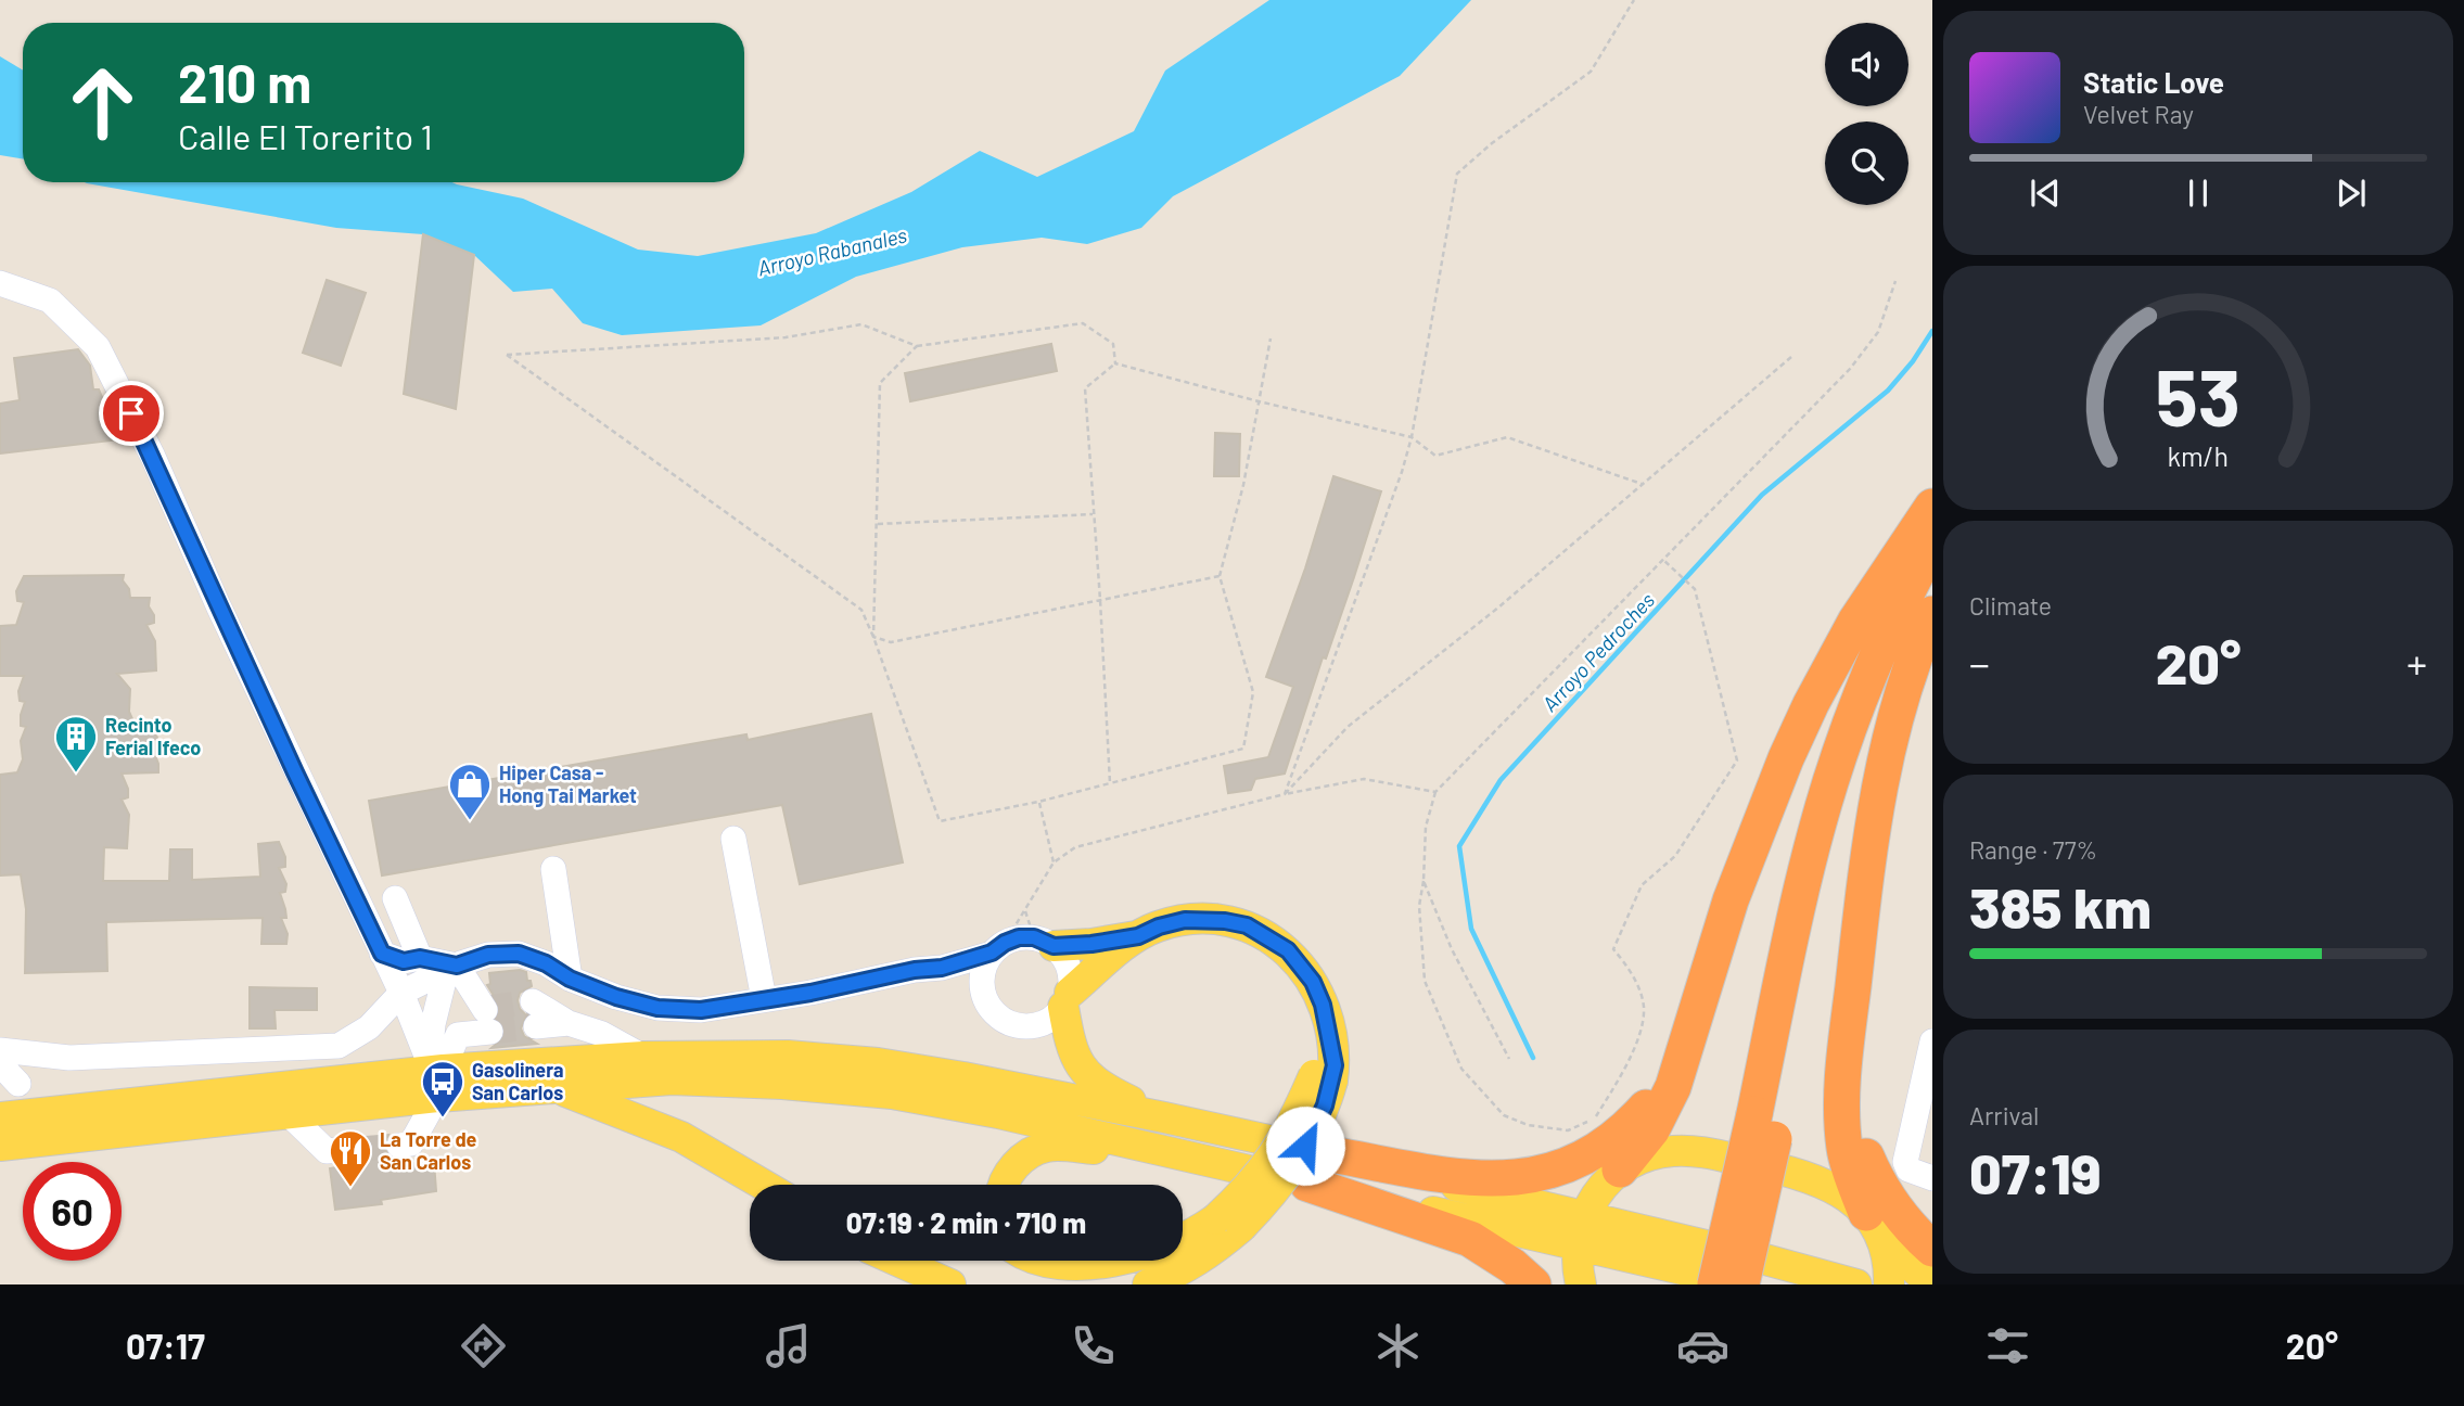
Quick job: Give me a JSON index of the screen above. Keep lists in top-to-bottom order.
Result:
{
  "water": ["Arroyo Rabanales", "Arroyo Pedroches"],
  "places": {
    "building": ["Recinto Ferial Ifeco"],
    "shop": ["Hiper Casa - Hong Tai Market"],
    "bus stop": ["Gasolinera San Carlos"],
    "restaurant": ["La Torre de San Carlos"]
  },
  "page": {
    "turn": ["210 m", "Calle El Torerito 1"],
    "song": ["Static Love", "Velvet Ray"],
    "tile": [
      "Climate",
      ["Range · 77%", "385 km"],
      ["Arrival", "07:19"]
    ],
    "heat": ["−", "20°", "+"],
    "limit": "60",
    "trip": "07:19 · 2 min · 710 m",
    "tabs": ["07:17", "20°"],
    "gauge": ["53", "km/h"]
  }
}
